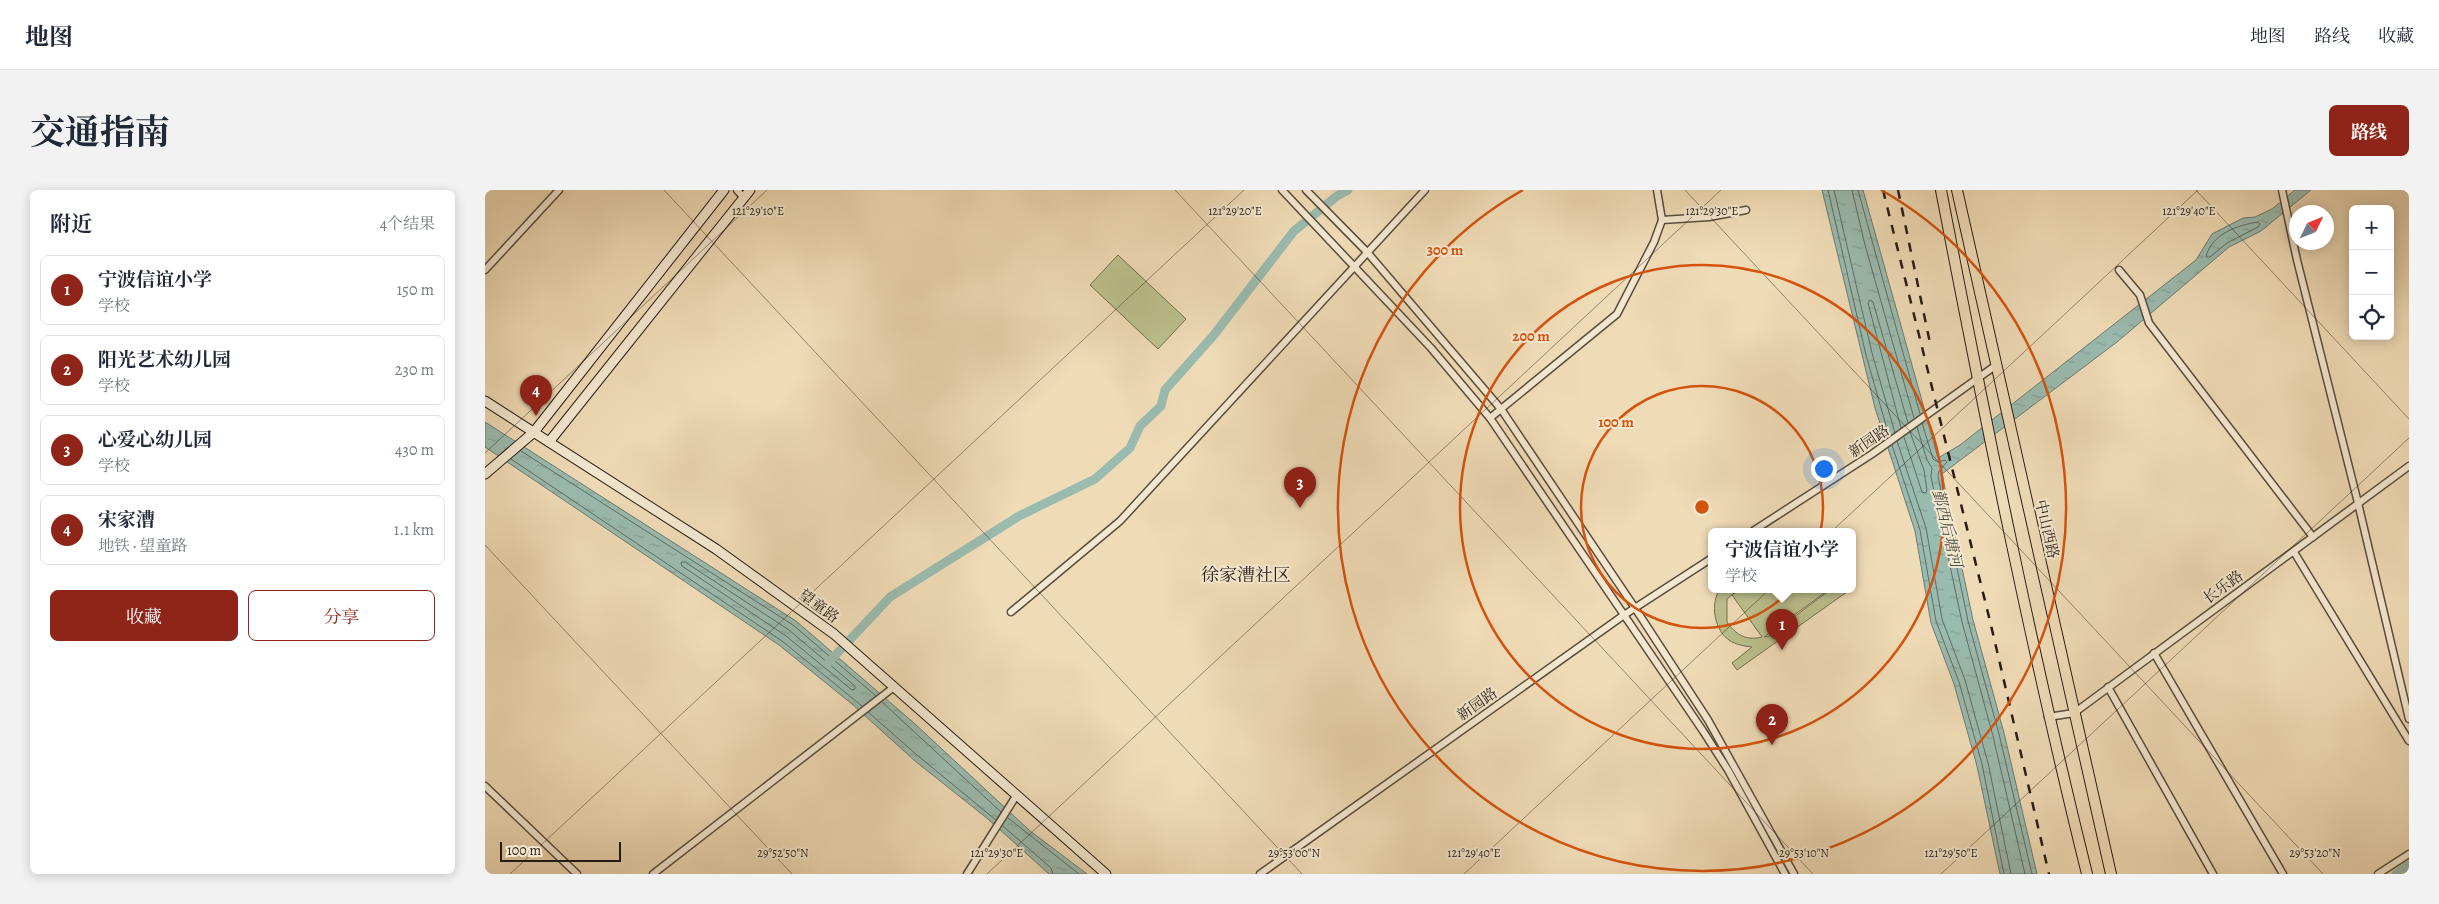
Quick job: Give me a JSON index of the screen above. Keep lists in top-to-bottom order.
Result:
{
  "streets": {
    "main road": ["中山西路", "望童路"],
    "street": ["新园路", "长乐路"]
  },
  "crossings": [
    ["新园路", "中山西路"],
    ["中山西路", "长乐路"]
  ],
  "districts": ["徐家漕社区"],
  "water": ["鄞西后塘河"],
  "scale_bar": "100 m",
  "north": "top right",
  "page": {
    "header": "地图",
    "nav": ["地图", "路线", "收藏"],
    "title": "交通指南",
    "buttons": [
      "路线",
      ["收藏", "分享"]
    ],
    "heading": ["附近", "4个结果"],
    "map_buttons": ["+", "−"],
    "list": [
      {
        "mark": "1",
        "name": "宁波信谊小学",
        "note": "学校",
        "value": "150 m"
      },
      {
        "mark": "2",
        "name": "阳光艺术幼儿园",
        "note": "学校",
        "value": "230 m"
      },
      {
        "mark": "3",
        "name": "心爱心幼儿园",
        "note": "学校",
        "value": "430 m"
      },
      {
        "mark": "4",
        "name": "宋家漕",
        "note": "地铁 · 望童路",
        "value": "1.1 km"
      }
    ],
    "pins": [
      "4",
      "3",
      "1",
      "2"
    ],
    "popup": ["宁波信谊小学", "学校"],
    "scale": "100 m"
  },
  "coordinates": [
    "121°29'10\"E",
    "121°29'20\"E",
    "121°29'30\"E",
    "121°29'40\"E",
    "29°52'50\"N",
    "29°53'00\"N",
    "29°53'10\"N",
    "29°53'20\"N",
    "121°29'50\"E"
  ],
  "rings": ["300 m", "200 m", "100 m"]
}
